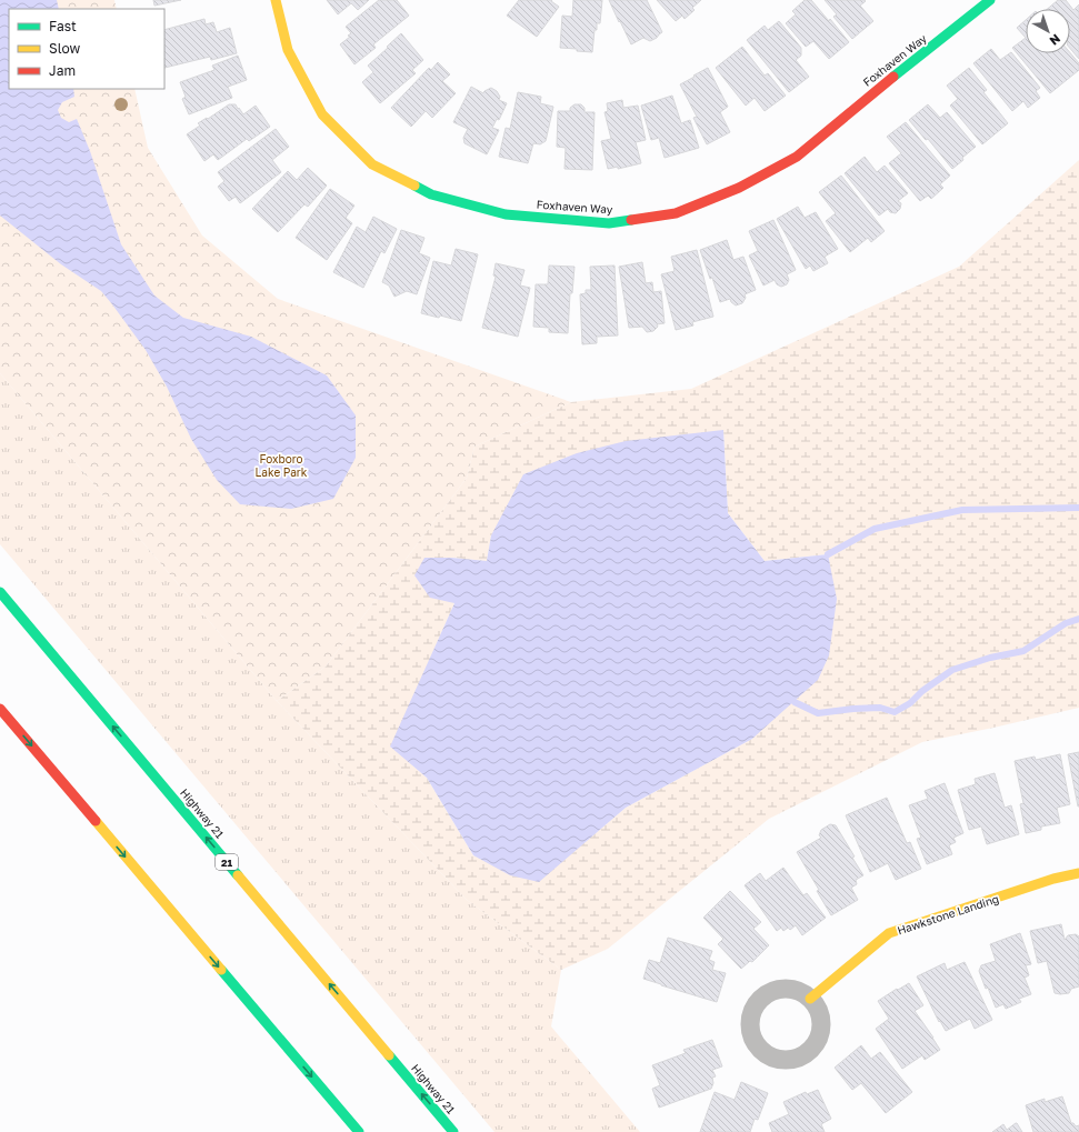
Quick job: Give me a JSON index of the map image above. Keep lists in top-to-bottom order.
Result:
{
  "streets": {
    "main road": [
      "Foxhaven Way",
      "Highway 21",
      "21",
      "Hawkstone Landing"
    ]
  },
  "parks": ["Foxboro Lake Park"],
  "legend": ["Fast", "Slow", "Jam"],
  "north": "bottom right"
}
